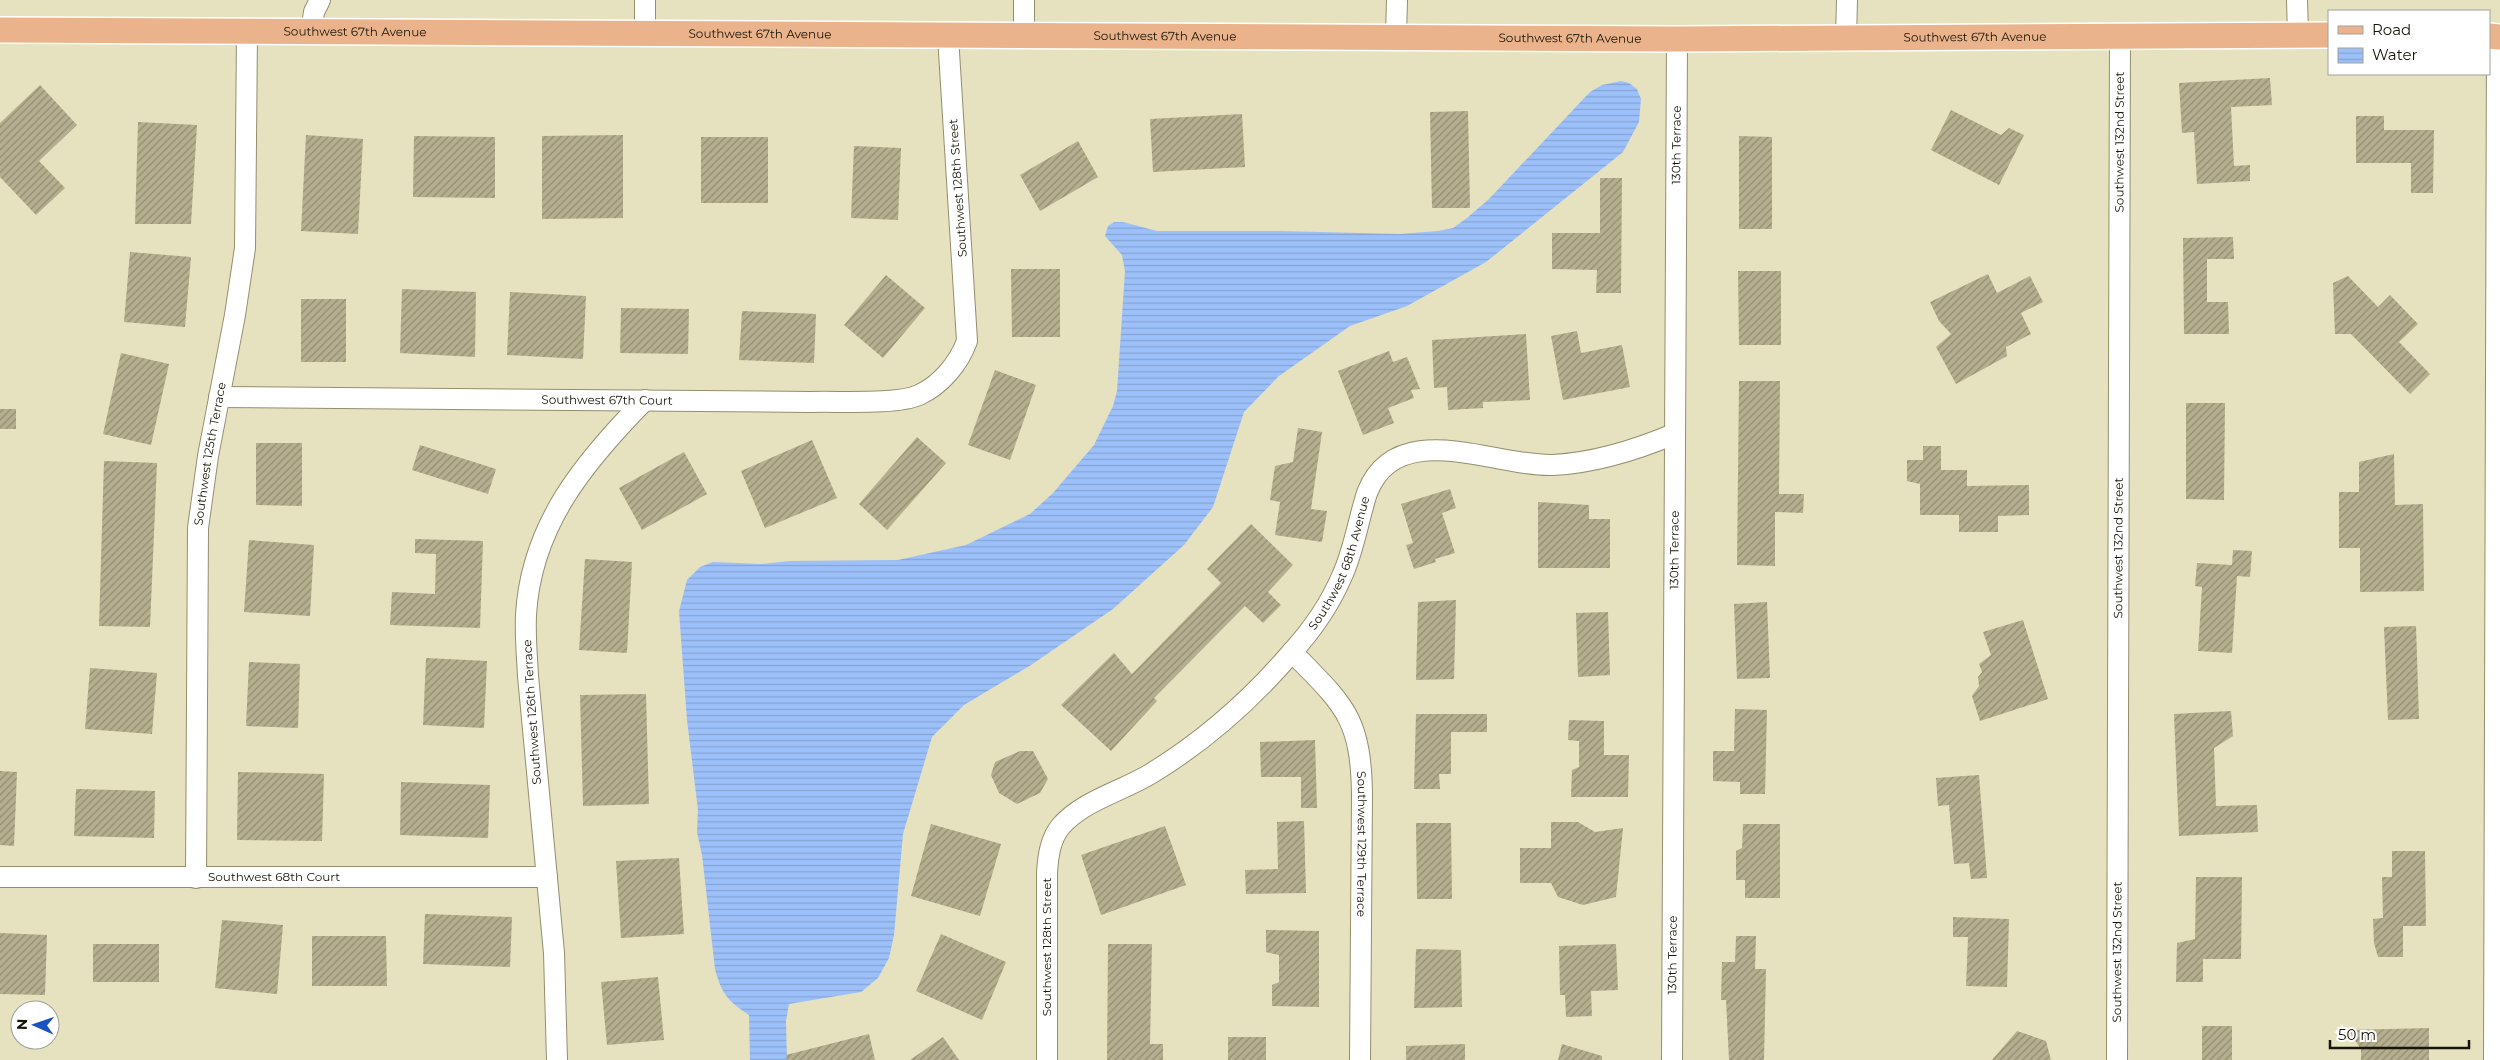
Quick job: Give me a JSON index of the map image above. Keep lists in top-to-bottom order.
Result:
{
  "streets": {
    "main road": ["Southwest 67th Avenue"],
    "street": [
      "Southwest 132nd Street",
      "130th Terrace",
      "Southwest 128th Street",
      "Southwest 67th Court",
      "Southwest 125th Terrace",
      "Southwest 68th Avenue",
      "Southwest 126th Terrace",
      "Southwest 129th Terrace",
      "Southwest 68th Court"
    ]
  },
  "crossings": [
    ["Southwest 67th Avenue", "Southwest 132nd Street"],
    ["Southwest 67th Avenue", "130th Terrace"],
    ["Southwest 67th Avenue", "Southwest 128th Street"],
    ["Southwest 67th Avenue", "Southwest 125th Terrace"],
    ["130th Terrace", "Southwest 68th Avenue"],
    ["Southwest 128th Street", "Southwest 67th Court"],
    ["Southwest 128th Street", "Southwest 68th Avenue"],
    ["Southwest 67th Court", "Southwest 125th Terrace"],
    ["Southwest 67th Court", "Southwest 126th Terrace"],
    ["Southwest 125th Terrace", "Southwest 68th Court"],
    ["Southwest 68th Avenue", "Southwest 129th Terrace"],
    ["Southwest 126th Terrace", "Southwest 68th Court"]
  ],
  "legend": ["Road", "Water"],
  "scale_bar": "50 m",
  "north": "left"
}
